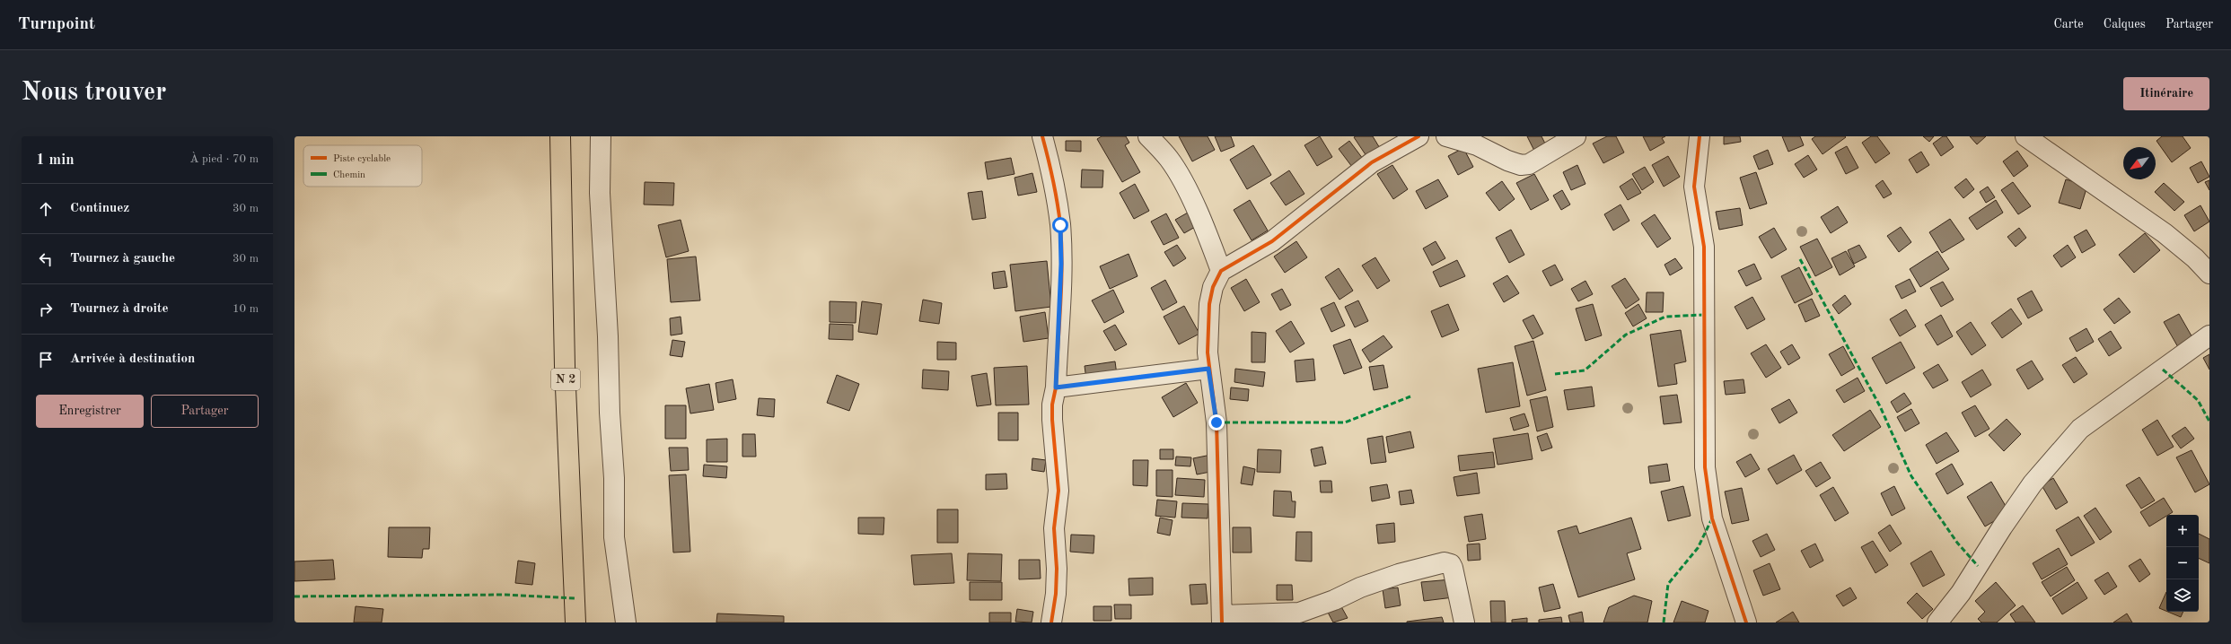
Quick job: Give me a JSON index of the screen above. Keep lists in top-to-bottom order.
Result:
{
  "streets": {
    "main road": ["N 2"]
  },
  "legend": ["Piste cyclable", "Chemin"],
  "north": "bottom left",
  "page": {
    "header": "Turnpoint",
    "nav": ["Carte", "Calques", "Partager"],
    "buttons": [
      "Itinéraire",
      ["Enregistrer", "Partager"]
    ],
    "title": "Nous trouver",
    "heading": ["1 min", "À pied · 70 m"],
    "list": [
      ["Continuez", "30 m"],
      ["Tournez à gauche", "30 m"],
      ["Tournez à droite", "10 m"],
      "Arrivée à destination"
    ],
    "map_buttons": ["+", "−"]
  }
}
